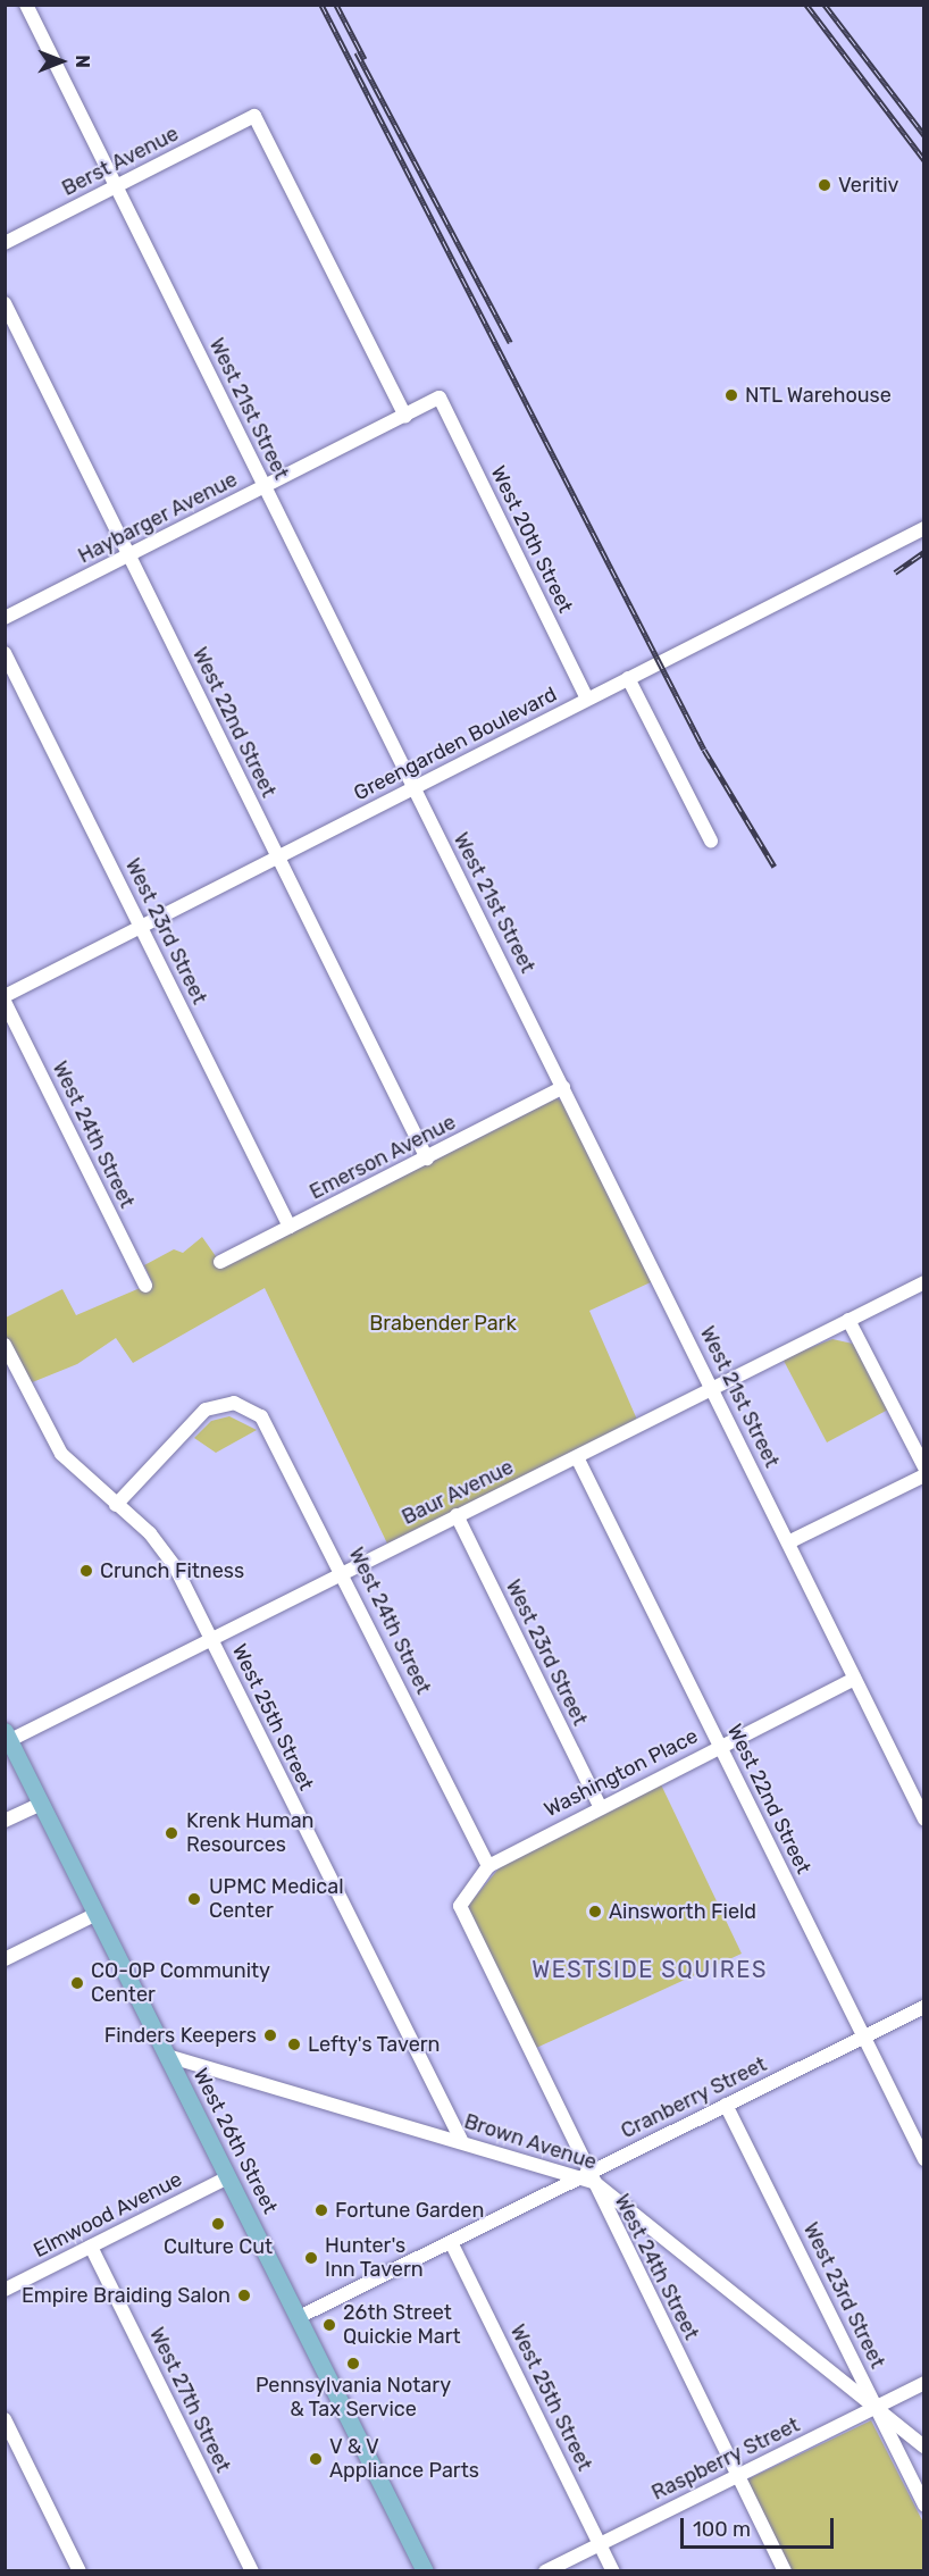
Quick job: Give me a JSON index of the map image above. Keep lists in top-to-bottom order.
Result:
{
  "streets": {
    "main road": ["West 26th Street"],
    "street": [
      "Berst Avenue",
      "West 21st Street",
      "Haybarger Avenue",
      "West 20th Street",
      "West 22nd Street",
      "Greengarden Boulevard",
      "West 23rd Street",
      "West 24th Street",
      "Emerson Avenue",
      "Baur Avenue",
      "West 25th Street",
      "Washington Place",
      "Cranberry Street",
      "Brown Avenue",
      "Elmwood Avenue",
      "West 27th Street",
      "Raspberry Street"
    ]
  },
  "crossings": [
    ["Berst Avenue", "West 21st Street"],
    ["Berst Avenue", "Haybarger Avenue"],
    ["West 21st Street", "Haybarger Avenue"],
    ["West 21st Street", "Greengarden Boulevard"],
    ["West 21st Street", "Emerson Avenue"],
    ["West 21st Street", "Baur Avenue"],
    ["West 21st Street", "Washington Place"],
    ["Haybarger Avenue", "West 20th Street"],
    ["Haybarger Avenue", "West 22nd Street"],
    ["West 20th Street", "Greengarden Boulevard"],
    ["West 22nd Street", "Greengarden Boulevard"],
    ["West 22nd Street", "Emerson Avenue"],
    ["West 22nd Street", "Baur Avenue"],
    ["West 22nd Street", "Washington Place"],
    ["West 22nd Street", "Cranberry Street"],
    ["Greengarden Boulevard", "West 23rd Street"],
    ["West 23rd Street", "Emerson Avenue"],
    ["West 23rd Street", "Baur Avenue"],
    ["West 23rd Street", "Washington Place"],
    ["West 23rd Street", "Cranberry Street"],
    ["West 23rd Street", "Brown Avenue"],
    ["West 23rd Street", "Raspberry Street"],
    ["West 24th Street", "Baur Avenue"],
    ["West 24th Street", "West 25th Street"],
    ["West 24th Street", "Washington Place"],
    ["West 24th Street", "Cranberry Street"],
    ["West 24th Street", "Brown Avenue"],
    ["West 24th Street", "Raspberry Street"],
    ["Baur Avenue", "West 25th Street"],
    ["Baur Avenue", "West 26th Street"],
    ["West 25th Street", "Cranberry Street"],
    ["West 25th Street", "Brown Avenue"],
    ["West 25th Street", "Raspberry Street"],
    ["Cranberry Street", "West 26th Street"],
    ["Cranberry Street", "Brown Avenue"],
    ["West 26th Street", "Brown Avenue"],
    ["West 26th Street", "Elmwood Avenue"],
    ["Brown Avenue", "Raspberry Street"],
    ["Elmwood Avenue", "West 27th Street"]
  ],
  "districts": ["WESTSIDE SQUIRES"],
  "parks": ["Brabender Park"],
  "places": [
    "Veritiv",
    "NTL Warehouse",
    "Crunch Fitness",
    "Krenk Human Resources",
    "UPMC Medical Center",
    "Ainsworth Field",
    "CO-OP Community Center",
    "Finders Keepers",
    "Lefty's Tavern",
    "Fortune Garden",
    "Culture Cut",
    "Hunter's Inn Tavern",
    "Empire Braiding Salon",
    "26th Street Quickie Mart",
    "Pennsylvania Notary & Tax Service",
    "V & V Appliance Parts"
  ],
  "scale_bar": "100 m",
  "north": "right"
}
